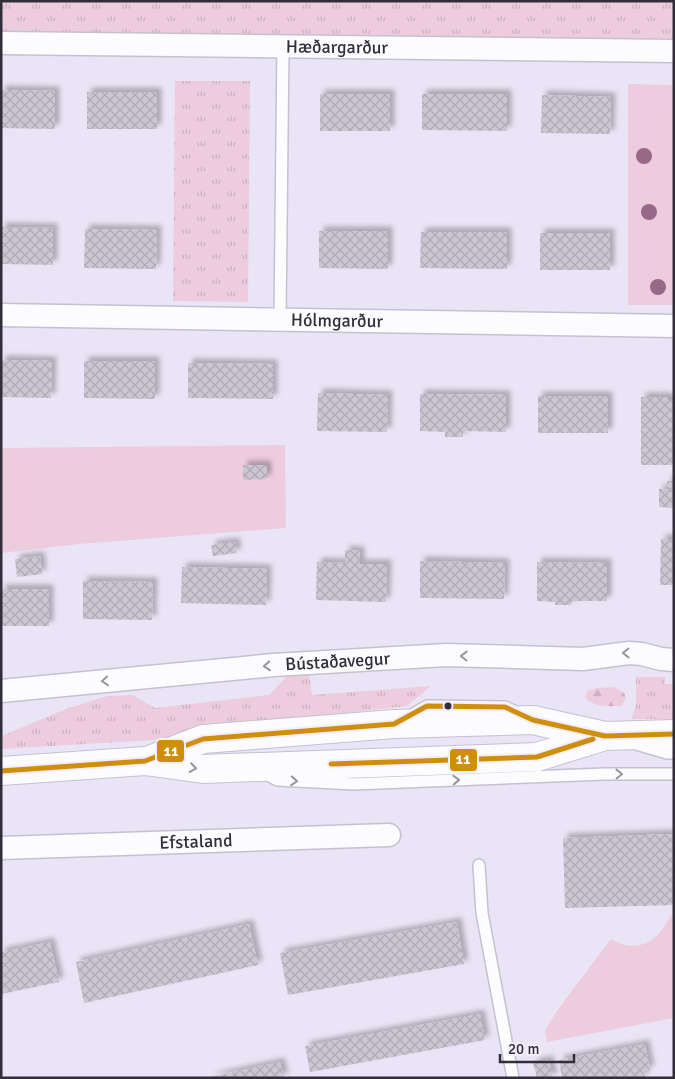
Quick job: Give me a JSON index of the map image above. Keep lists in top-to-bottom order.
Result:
{
  "streets": {
    "street": [
      "Hæðargarður",
      "Hólmgarður",
      "Bústaðavegur",
      "Efstaland"
    ]
  },
  "one_way": ["Bústaðavegur"],
  "lines": ["transit line 11"],
  "scale_bar": "20 m"
}
